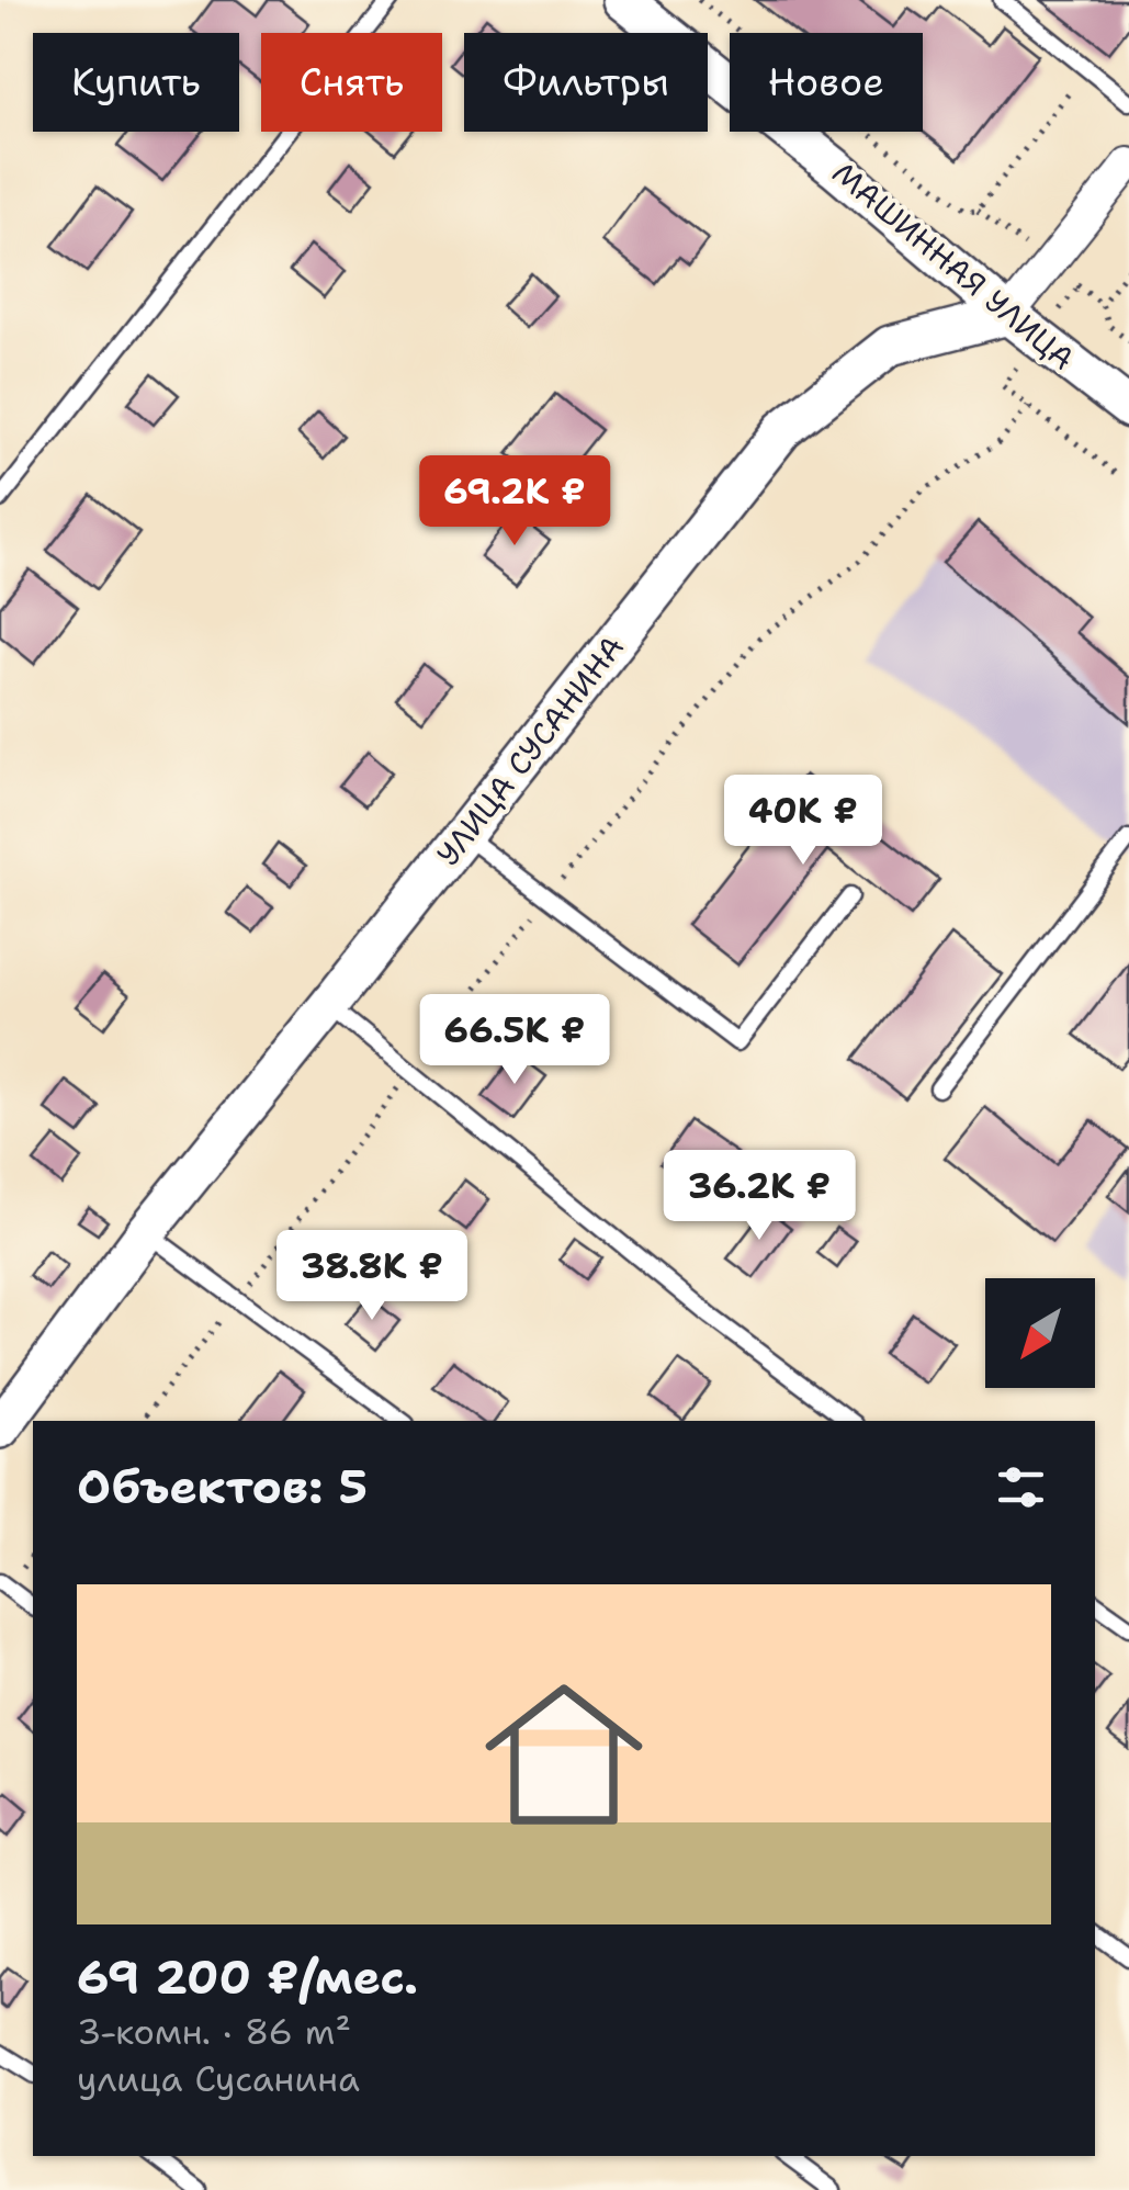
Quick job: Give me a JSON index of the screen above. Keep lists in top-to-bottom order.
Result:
{
  "streets": {
    "street": ["МАШИННАЯ УЛИЦА", "УЛИЦА СУСАНИНА"]
  },
  "crossings": [
    ["МАШИННАЯ УЛИЦА", "УЛИЦА СУСАНИНА"]
  ],
  "north": "bottom left",
  "page": {
    "chip": [
      "Купить",
      "Снять",
      "Фильтры",
      "Новое"
    ],
    "price": [
      "69.2K ₽",
      "40K ₽",
      "66.5K ₽",
      "36.2K ₽",
      "38.8K ₽"
    ],
    "heading": "Объектов: 5",
    "list": [
      {
        "name": "69 200 ₽/мес.",
        "note": "3-комн. · 86 m² · улица Сусанина"
      }
    ]
  }
}
